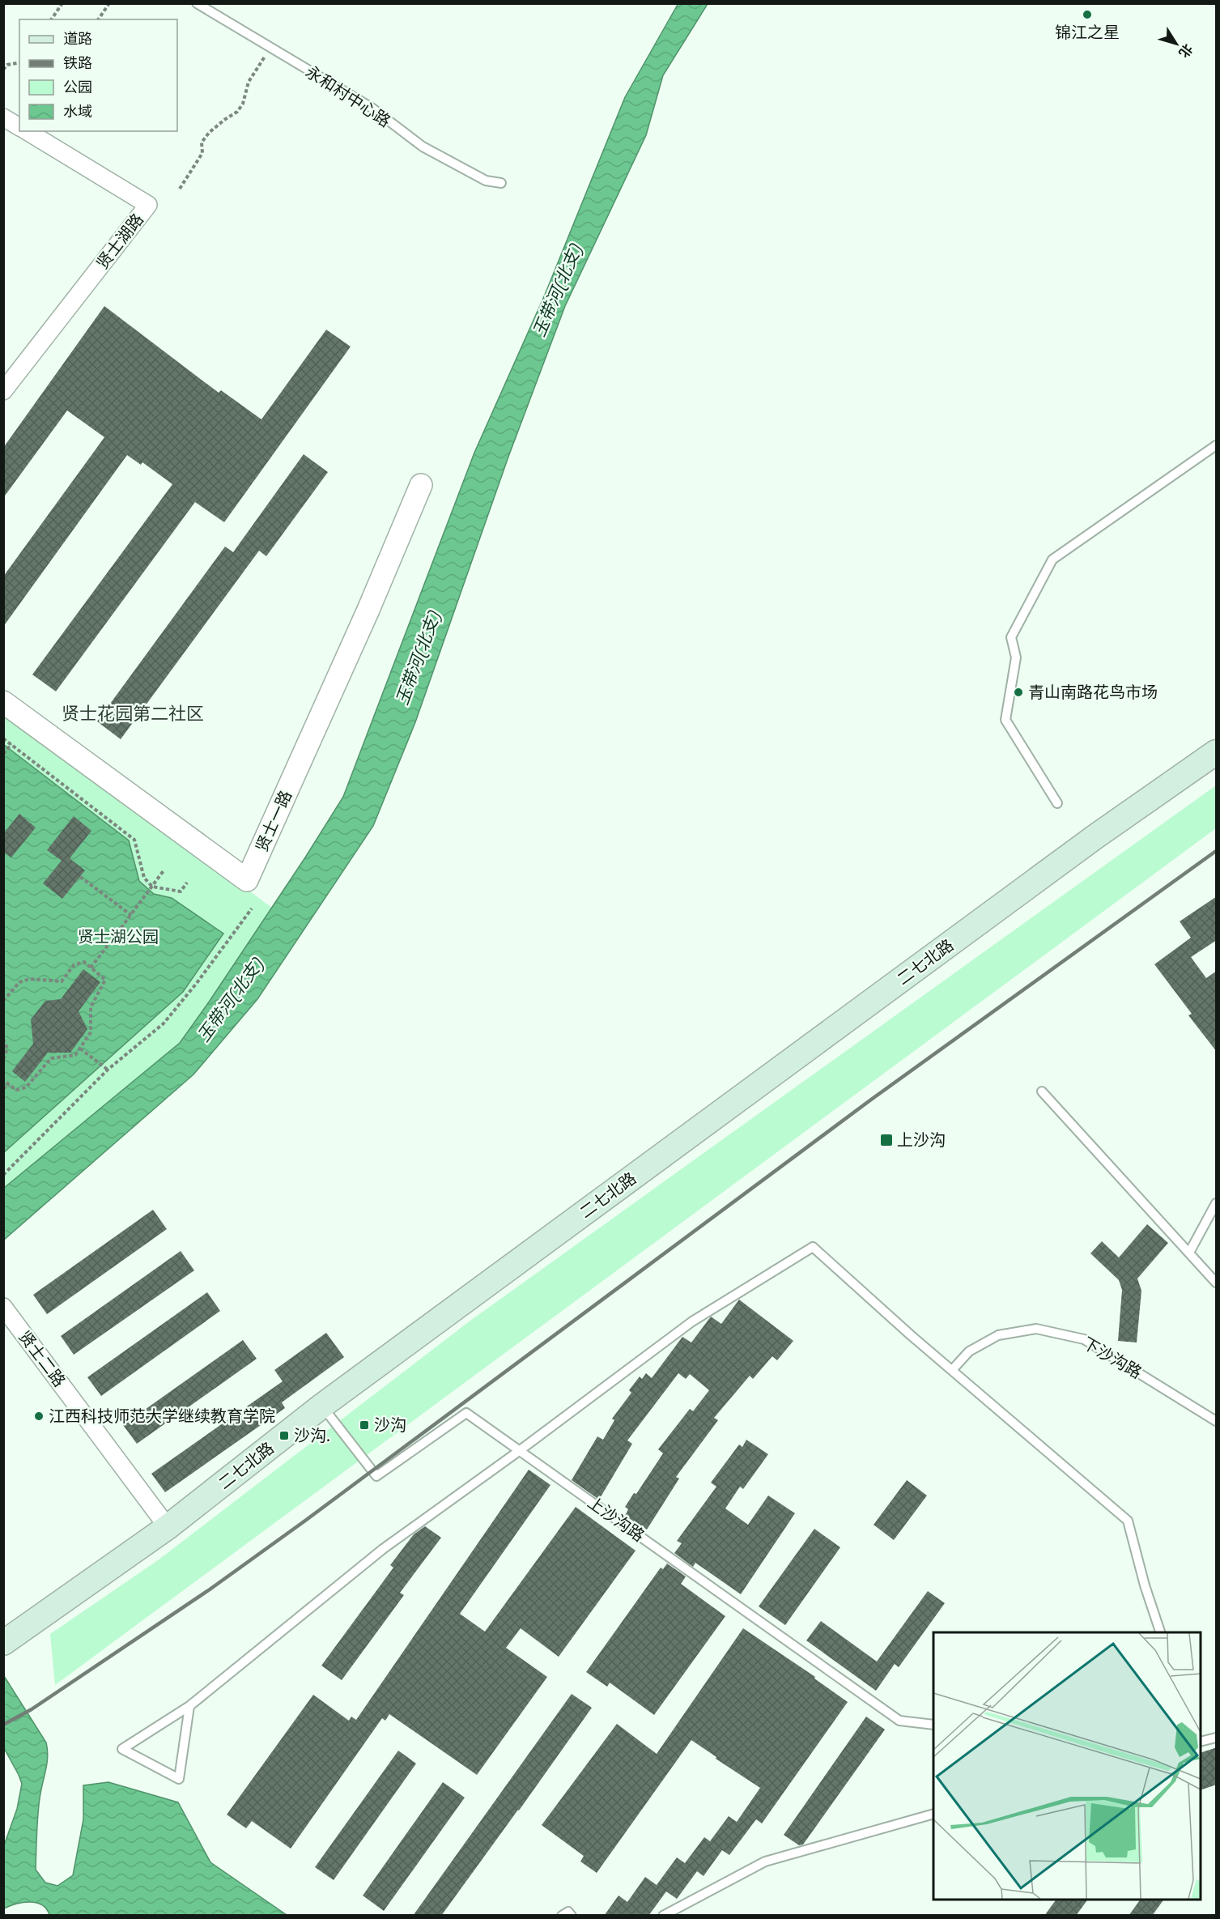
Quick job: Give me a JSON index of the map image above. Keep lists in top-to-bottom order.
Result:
{
  "streets": {
    "main road": ["二七北路"],
    "street": ["贤士湖路", "贤士一路", "贤士二路"],
    "lane": ["永和村中心路", "下沙沟路", "上沙沟路"]
  },
  "crossings": [
    ["二七北路", "贤士二路"],
    ["二七北路", "上沙沟路"]
  ],
  "districts": ["贤士花园第二社区"],
  "water": ["玉带河(北支)"],
  "parks": ["贤士湖公园"],
  "places": {
    "other": ["锦江之星", "青山南路花鸟市场", "江西科技师范大学继续教育学院"],
    "transit": ["上沙沟", "沙沟", "沙沟."]
  },
  "legend": [
    "道路",
    "铁路",
    "公园",
    "水域"
  ],
  "north": "bottom right"
}
